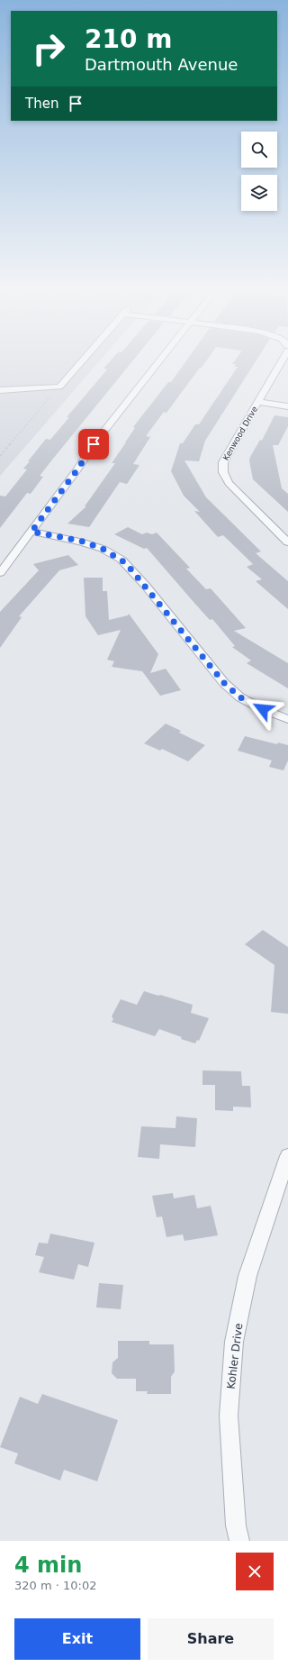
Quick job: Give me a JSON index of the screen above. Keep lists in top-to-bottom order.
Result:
{
  "streets": {
    "street": ["Kenwood Drive", "Kohler Drive"]
  },
  "page": {
    "turn": ["210 m", "Dartmouth Avenue"],
    "then": "Then",
    "heading": ["4 min", "320 m · 10:02"],
    "buttons": ["Exit", "Share"]
  }
}
